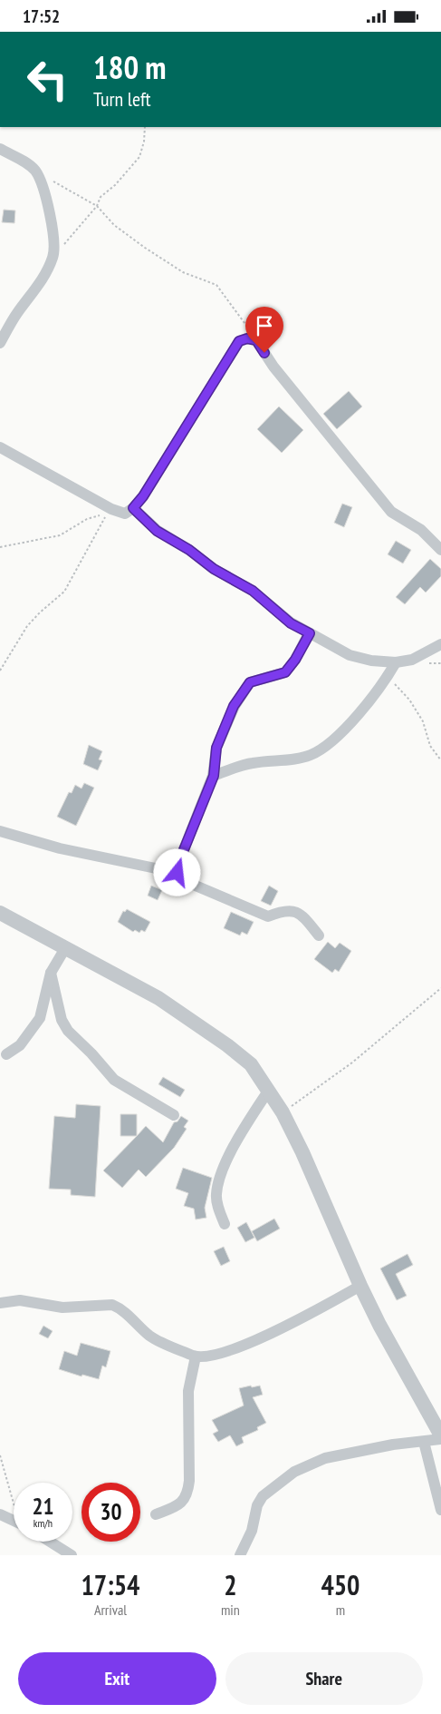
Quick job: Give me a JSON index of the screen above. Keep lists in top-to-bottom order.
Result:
{
  "page": {
    "status": "17:52",
    "turn": ["180 m", "Turn left"],
    "speed": "21 km/h",
    "limit": "30",
    "eta": [
      "17:54",
      "Arrival",
      "2",
      "min",
      "450",
      "m"
    ],
    "buttons": ["Exit", "Share"]
  }
}
